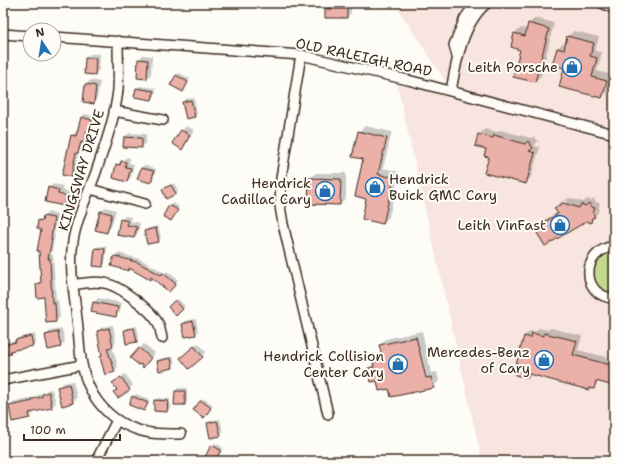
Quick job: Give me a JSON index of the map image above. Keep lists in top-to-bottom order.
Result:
{
  "streets": {
    "street": ["OLD RALEIGH ROAD", "KINGSWAY DRIVE"]
  },
  "crossings": [
    ["OLD RALEIGH ROAD", "KINGSWAY DRIVE"]
  ],
  "places": {
    "shop": [
      "Leith Porsche",
      "Hendrick Buick GMC Cary",
      "Hendrick Cadillac Cary",
      "Leith VinFast",
      "Mercedes-Benz of Cary",
      "Hendrick Collision Center Cary"
    ]
  },
  "scale_bar": "100 m",
  "north": "top"
}
